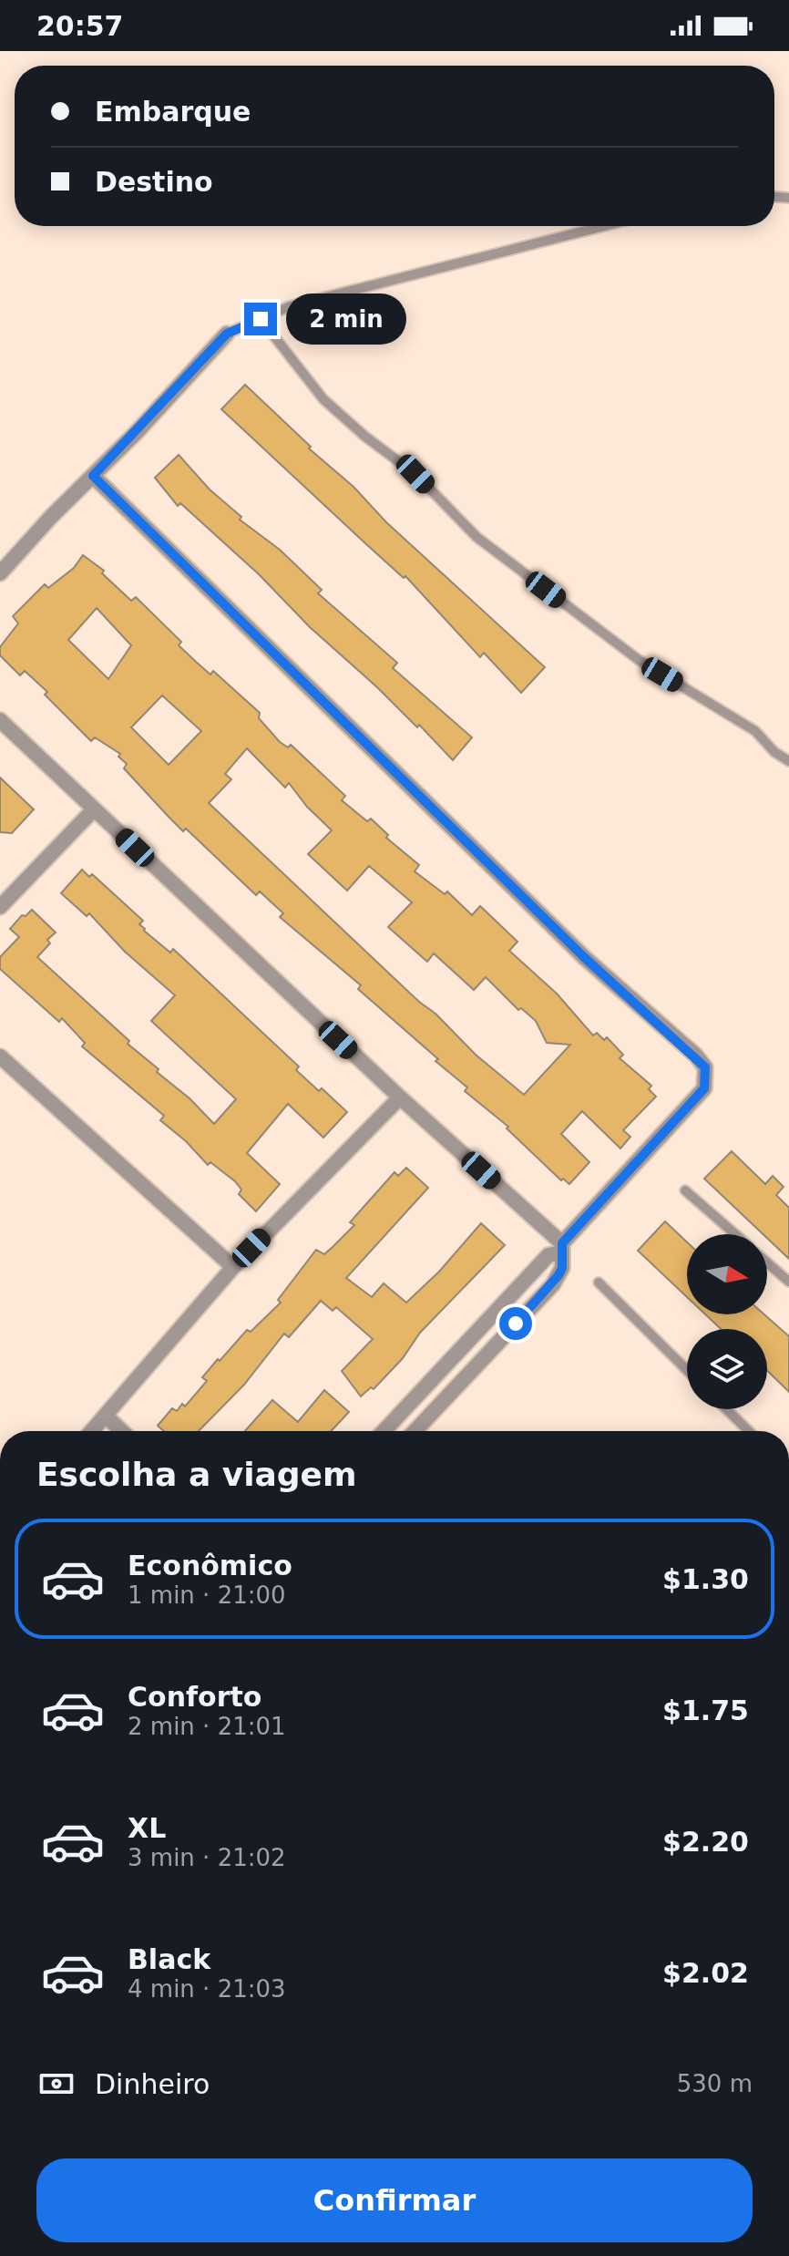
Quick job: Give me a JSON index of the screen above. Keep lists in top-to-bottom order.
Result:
{
  "north": "right",
  "page": {
    "status": "20:57",
    "banner": ["Embarque", "Destino"],
    "bubble": "2 min",
    "heading": "Escolha a viagem",
    "list": [
      {
        "name": "Econômico",
        "note": "1 min · 21:00",
        "value": "$1.30"
      },
      {
        "name": "Conforto",
        "note": "2 min · 21:01",
        "value": "$1.75"
      },
      {
        "name": "XL",
        "note": "3 min · 21:02",
        "value": "$2.20"
      },
      {
        "name": "Black",
        "note": "4 min · 21:03",
        "value": "$2.02"
      }
    ],
    "pay": ["Dinheiro", "530 m"],
    "buttons": "Confirmar"
  }
}
